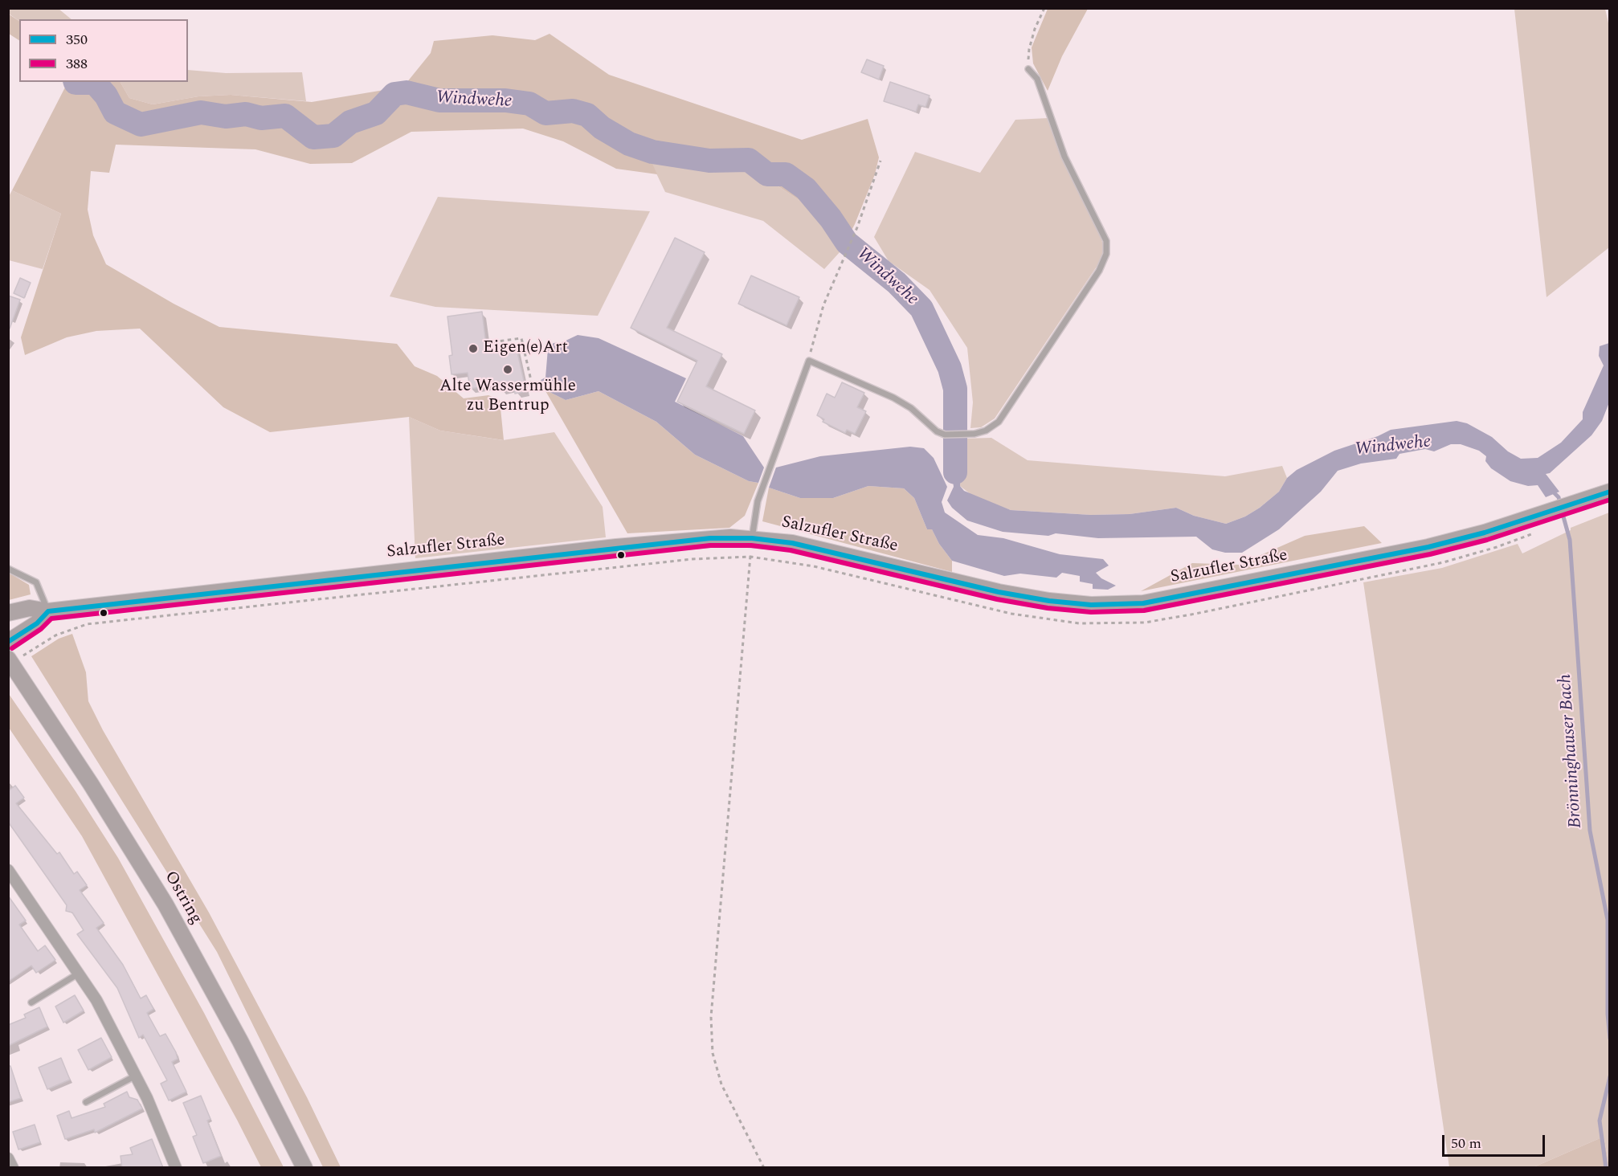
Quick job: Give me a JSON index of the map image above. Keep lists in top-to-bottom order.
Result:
{
  "streets": {
    "main road": ["Salzufler Straße", "Ostring"]
  },
  "water": ["Windwehe", "Brönninghauser Bach"],
  "places": ["Eigen(e)Art", "Alte Wassermühle zu Bentrup"],
  "lines": ["transit line 350", "transit line 388"],
  "legend": ["350", "388"],
  "scale_bar": "50 m"
}
